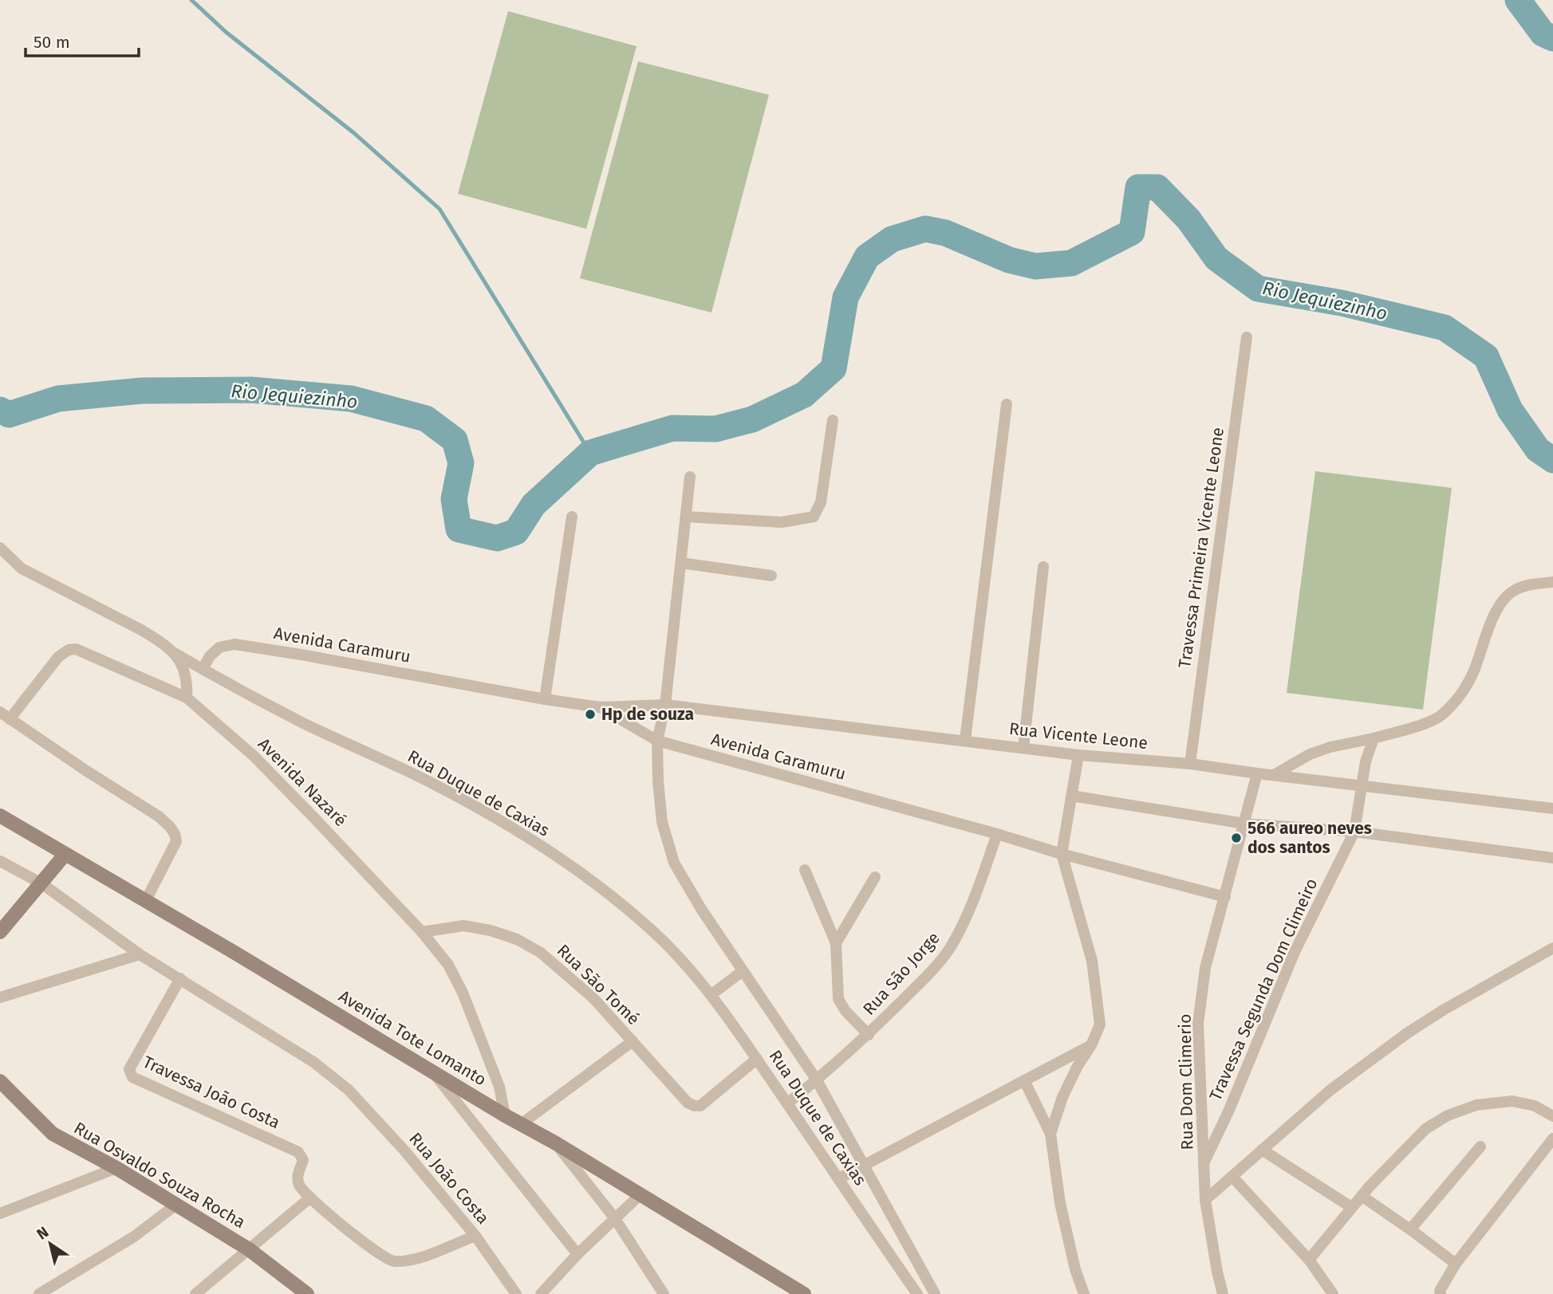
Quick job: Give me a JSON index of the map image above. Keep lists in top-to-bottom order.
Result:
{
  "streets": {
    "main road": ["Avenida Tote Lomanto", "Rua Osvaldo Souza Rocha"],
    "street": [
      "Travessa Primeira Vicente Leone",
      "Avenida Caramuru",
      "Rua Vicente Leone",
      "Avenida Nazaré",
      "Rua Duque de Caxias",
      "Rua São Jorge",
      "Rua São Tomé",
      "Travessa Segunda Dom Climeiro",
      "Rua Dom Climerio",
      "Travessa João Costa",
      "Rua João Costa"
    ]
  },
  "crossings": [
    ["Travessa Primeira Vicente Leone", "Rua Vicente Leone"],
    ["Avenida Caramuru", "Rua Vicente Leone"],
    ["Avenida Caramuru", "Rua Duque de Caxias"],
    ["Avenida Caramuru", "Rua São Jorge"],
    ["Avenida Caramuru", "Rua Dom Climerio"],
    ["Rua Vicente Leone", "Rua Duque de Caxias"],
    ["Rua Vicente Leone", "Travessa Segunda Dom Climeiro"],
    ["Rua Vicente Leone", "Rua Dom Climerio"],
    ["Avenida Nazaré", "Rua São Tomé"],
    ["Avenida Nazaré", "Avenida Tote Lomanto"],
    ["Rua Duque de Caxias", "Rua São Jorge"],
    ["Rua Duque de Caxias", "Rua São Tomé"],
    ["Travessa Segunda Dom Climeiro", "Rua Dom Climerio"],
    ["Travessa João Costa", "Rua João Costa"]
  ],
  "water": ["Rio Jequiezinho"],
  "places": ["Hp de souza", "566 aureo neves dos santos"],
  "scale_bar": "50 m",
  "north": "top left"
}
